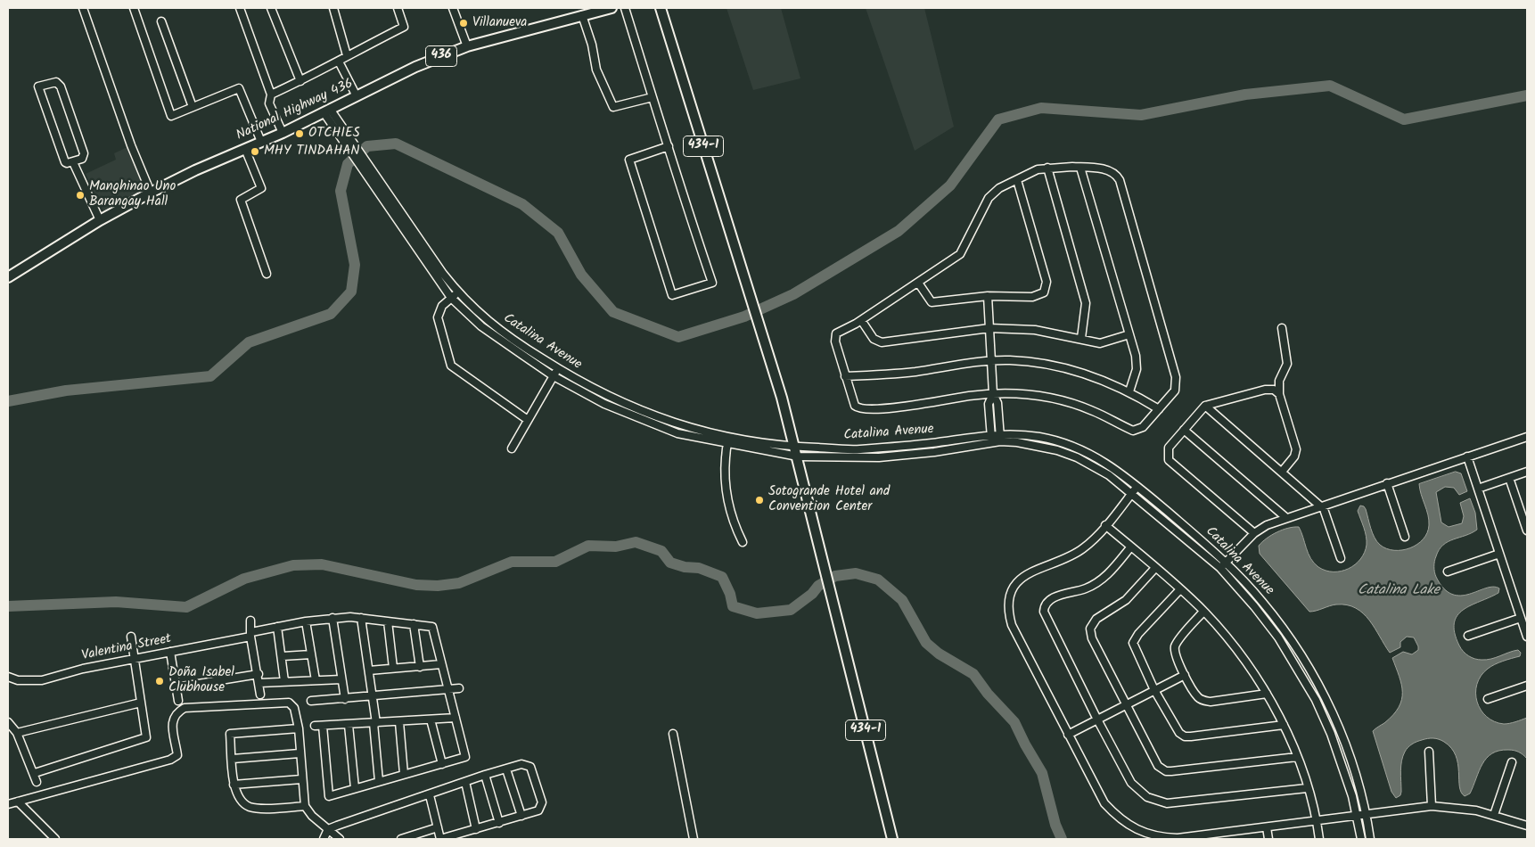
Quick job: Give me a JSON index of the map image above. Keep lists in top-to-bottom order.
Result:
{
  "streets": {
    "main road": ["436", "National Highway 436", "434-1"],
    "street": ["Catalina Avenue", "Valentina Street"]
  },
  "crossings": [
    ["National Highway 436", "Catalina Avenue"],
    ["434-1", "Catalina Avenue"]
  ],
  "water": ["Catalina Lake"],
  "places": [
    "Villanueva",
    "OTCHIES",
    "MHY TINDAHAN",
    "Manghinao Uno Barangay Hall",
    "Sotogrande Hotel and Convention Center",
    "Doña Isabel Clubhouse"
  ]
}
